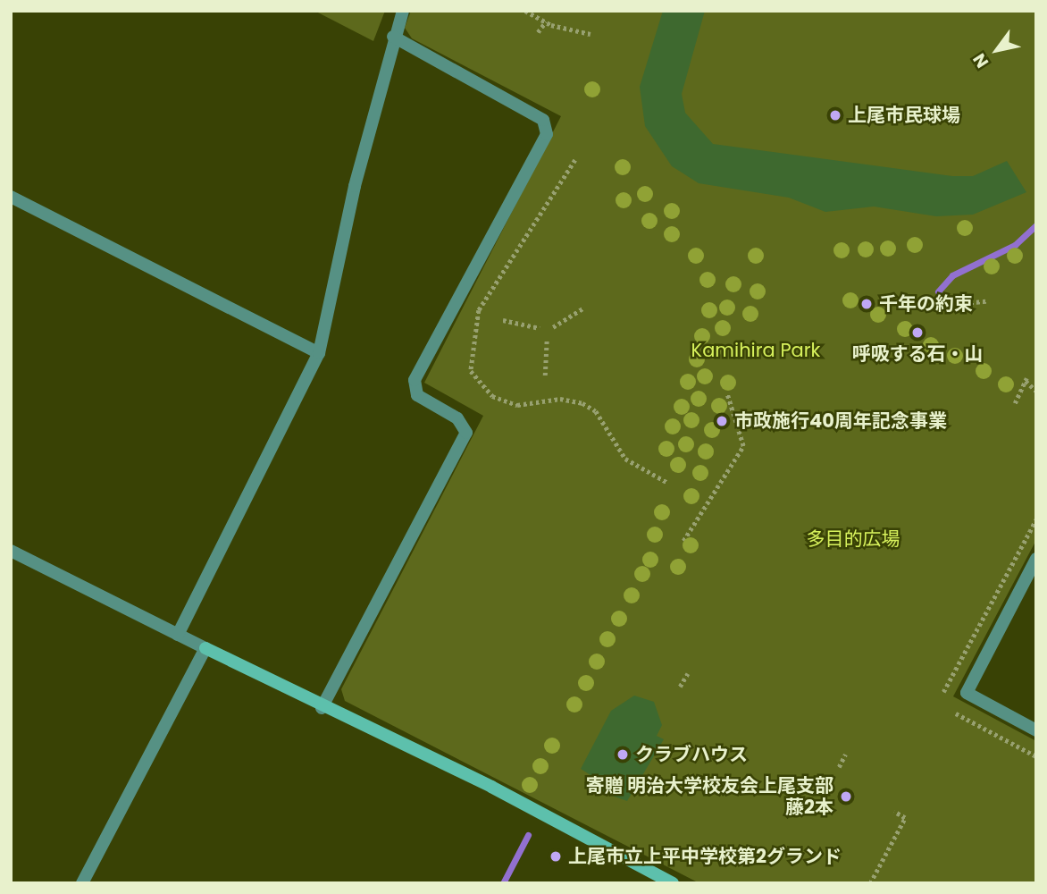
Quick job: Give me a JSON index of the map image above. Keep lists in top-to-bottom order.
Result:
{
  "parks": ["Kamihira Park", "多目的広場"],
  "places": [
    "上尾市民球場",
    "千年の約束",
    "呼吸する石・山",
    "市政施行40周年記念事業",
    "クラブハウス",
    "寄贈 明治大学校友会上尾支部 藤2本",
    "上尾市立上平中学校第2グランド"
  ],
  "north": "bottom left"
}
